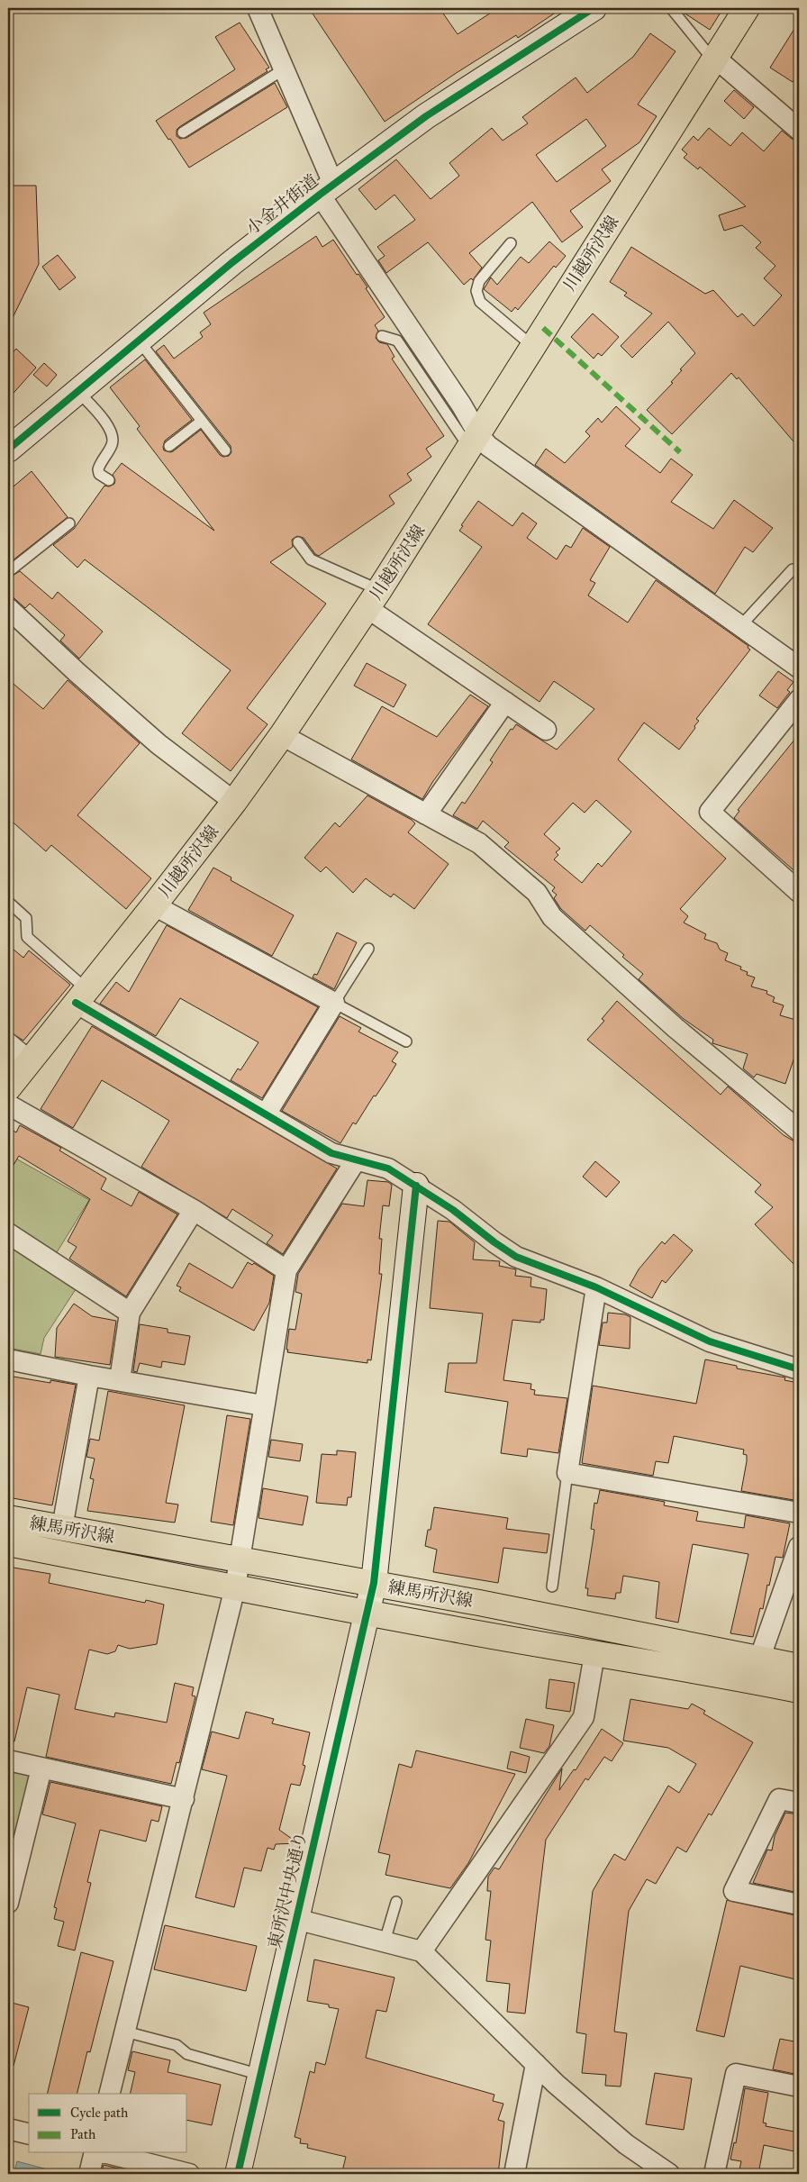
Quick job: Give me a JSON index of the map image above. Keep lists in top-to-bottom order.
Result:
{
  "streets": {
    "main road": ["川越所沢線", "練馬所沢線"],
    "street": ["小金井街道", "東所沢中央通り"]
  },
  "crossings": [
    ["練馬所沢線", "東所沢中央通り"]
  ],
  "legend": ["Cycle path", "Path"]
}
